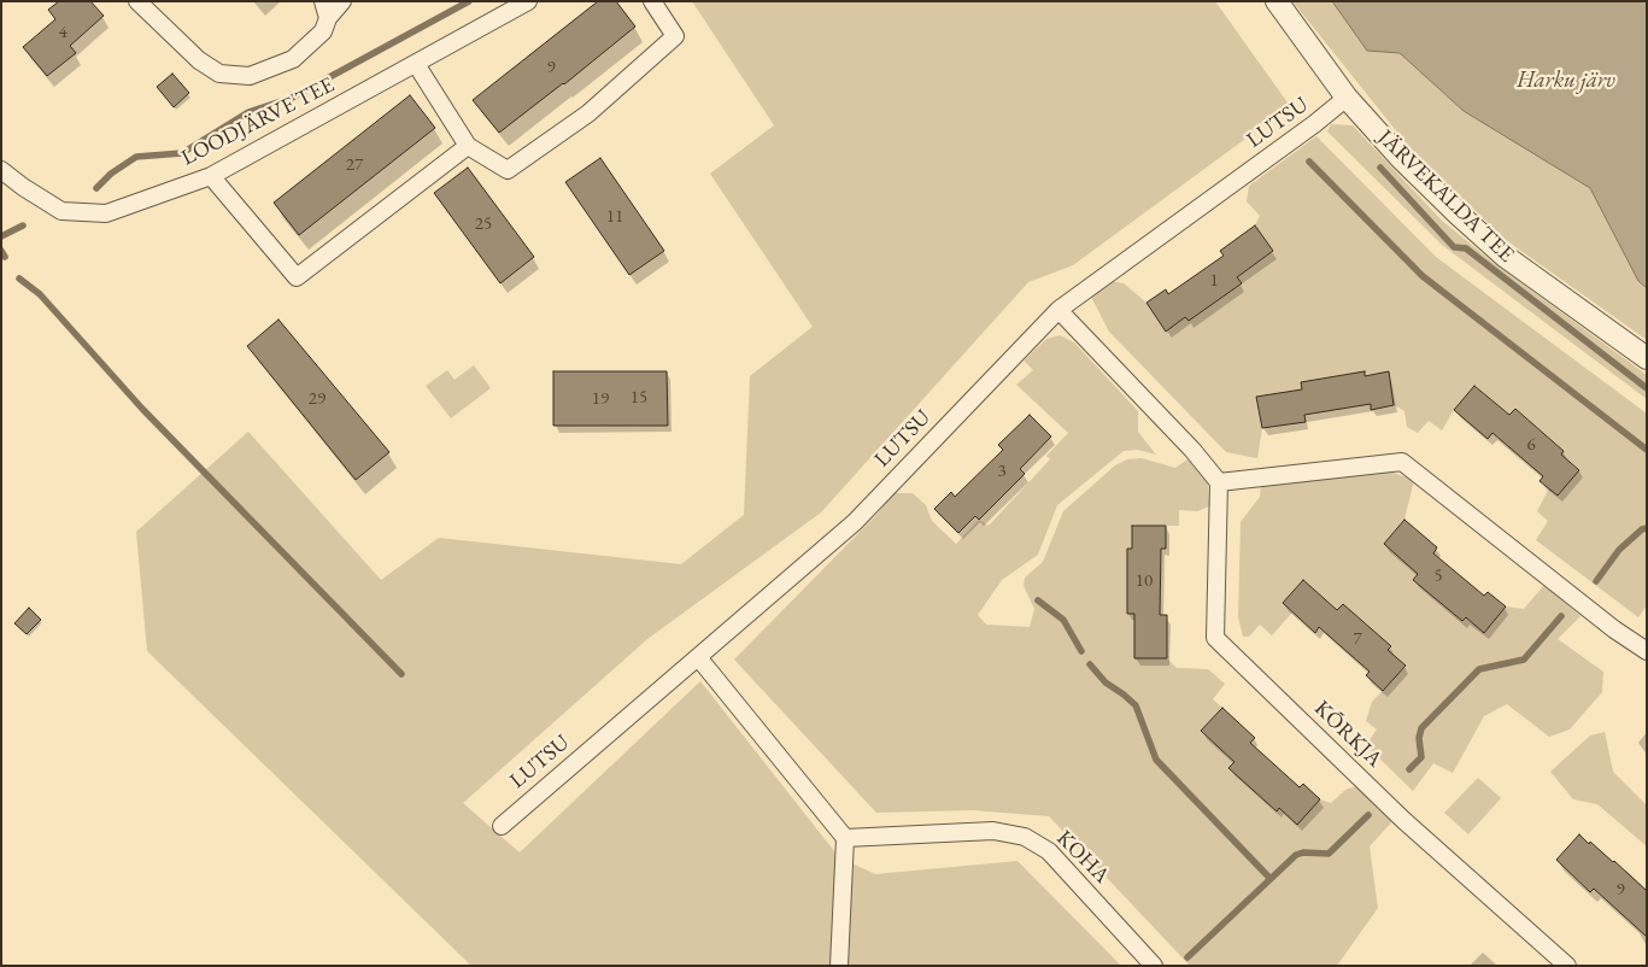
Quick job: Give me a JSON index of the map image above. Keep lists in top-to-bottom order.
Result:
{
  "streets": {
    "street": [
      "LOODJÄRVE TEE",
      "LUTSU",
      "JÄRVEKALDA TEE",
      "KÕRKJA",
      "KOHA"
    ]
  },
  "crossings": [
    ["LUTSU", "JÄRVEKALDA TEE"]
  ],
  "water": ["Harku järv"],
  "house_numbers": [
    "4",
    "9",
    "27",
    "11",
    "25",
    "1",
    "15",
    "29",
    "19",
    "6",
    "3",
    "5",
    "10",
    "7",
    "9"
  ]
}
